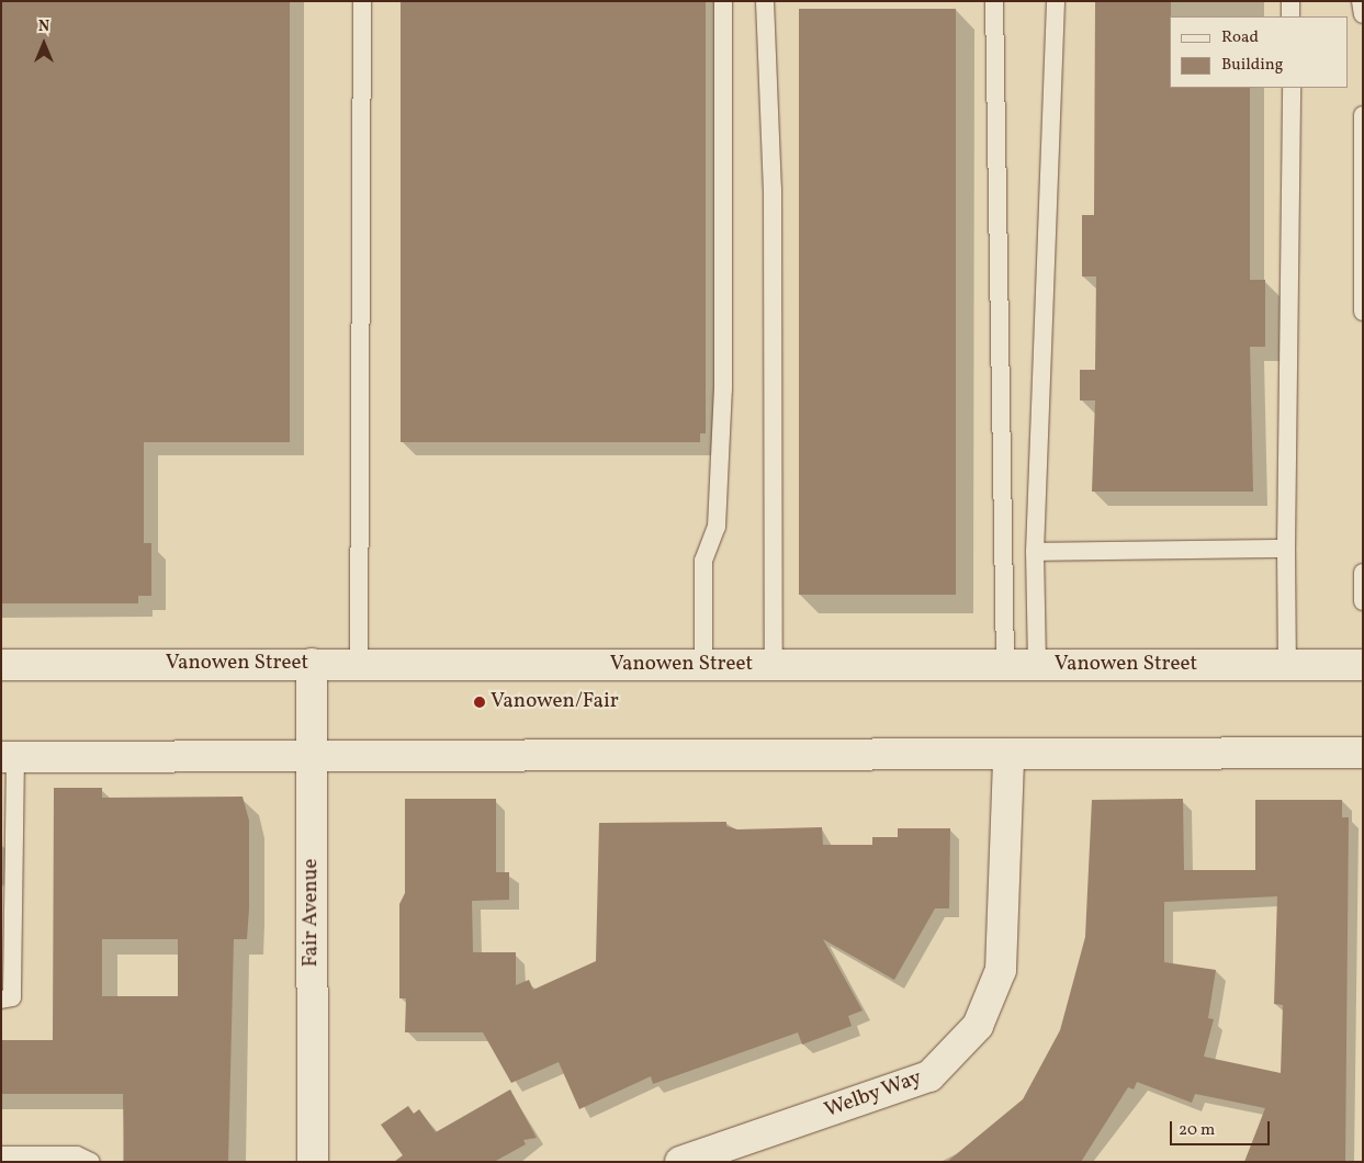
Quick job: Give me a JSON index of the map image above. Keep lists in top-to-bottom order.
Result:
{
  "streets": {
    "street": ["Vanowen Street", "Fair Avenue", "Welby Way"]
  },
  "crossings": [
    ["Vanowen Street", "Fair Avenue"]
  ],
  "places": ["Vanowen/Fair"],
  "legend": ["Road", "Building"],
  "scale_bar": "20 m",
  "north": "top"
}
